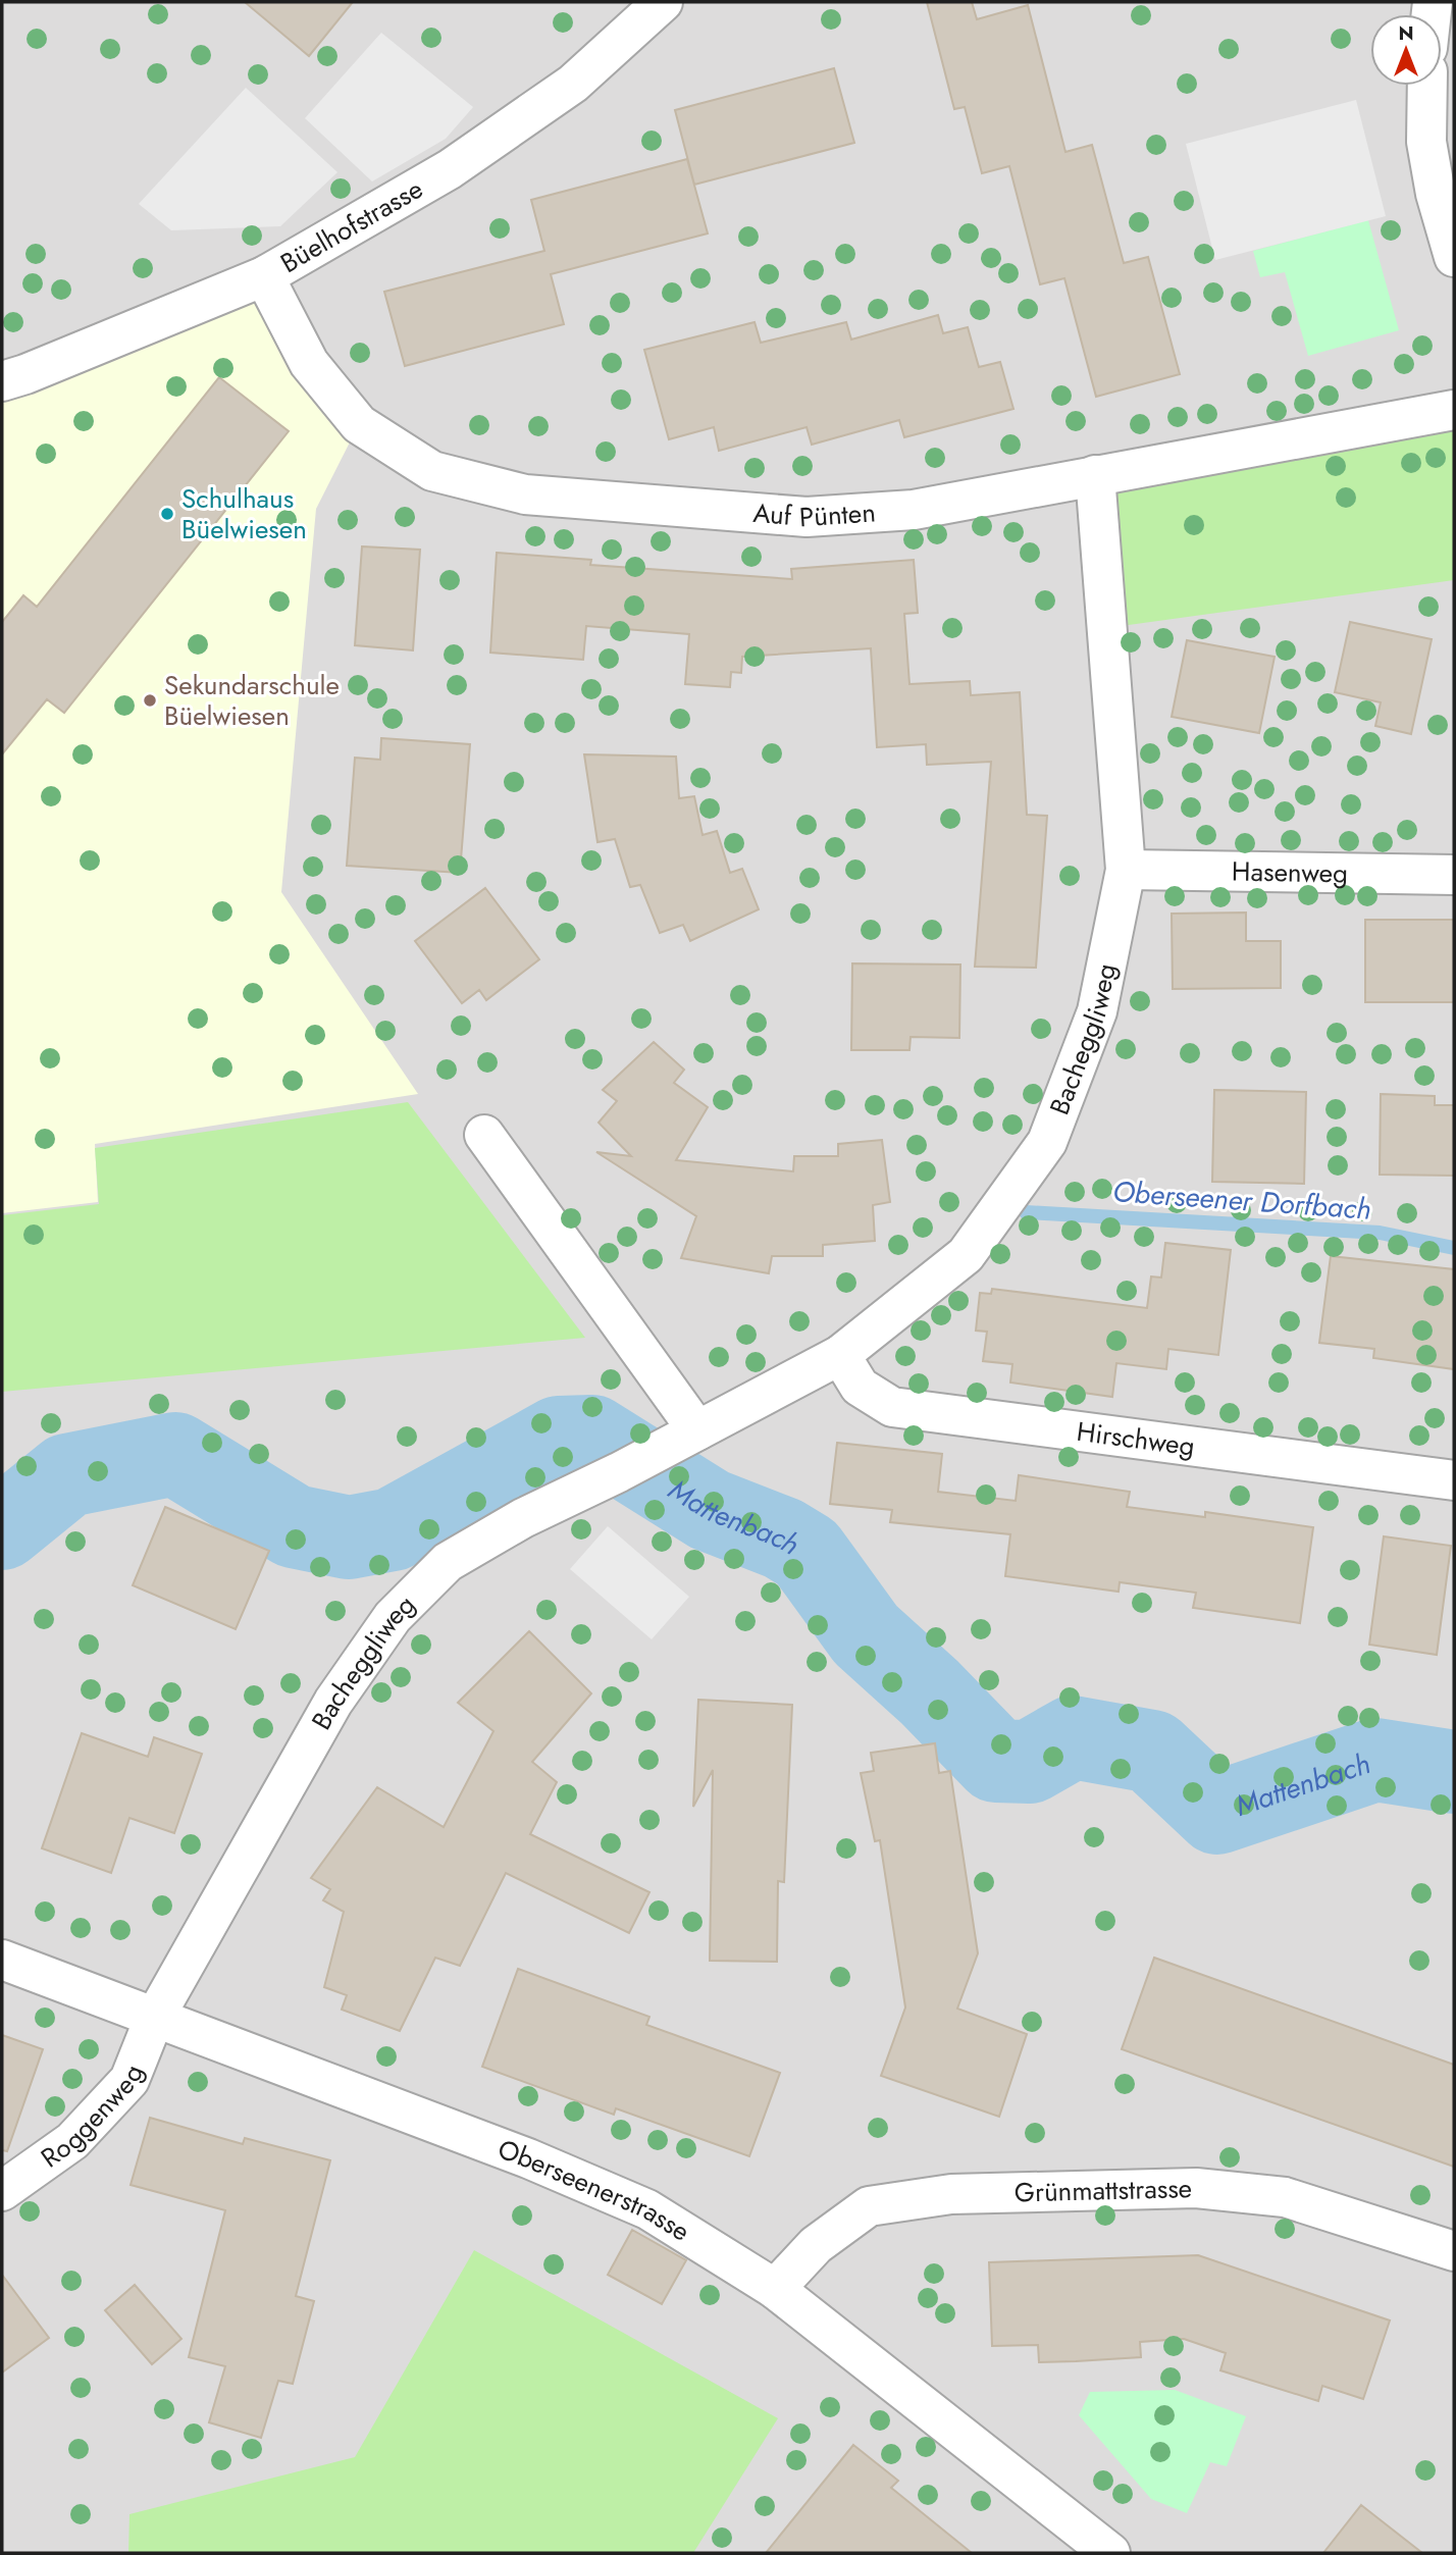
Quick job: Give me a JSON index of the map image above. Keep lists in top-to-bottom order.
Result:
{
  "streets": {
    "street": [
      "Büelhofstrasse",
      "Auf Pünten",
      "Hasenweg",
      "Bacheggliweg",
      "Hirschweg",
      "Roggenweg",
      "Oberseenerstrasse",
      "Grünmattstrasse"
    ]
  },
  "crossings": [
    ["Büelhofstrasse", "Auf Pünten"],
    ["Auf Pünten", "Bacheggliweg"],
    ["Hasenweg", "Bacheggliweg"],
    ["Bacheggliweg", "Hirschweg"],
    ["Bacheggliweg", "Roggenweg"],
    ["Bacheggliweg", "Oberseenerstrasse"],
    ["Roggenweg", "Oberseenerstrasse"],
    ["Oberseenerstrasse", "Grünmattstrasse"]
  ],
  "water": ["Oberseener Dorfbach", "Mattenbach"],
  "places": ["Schulhaus Büelwiesen", "Sekundarschule Büelwiesen"],
  "north": "top"
}
